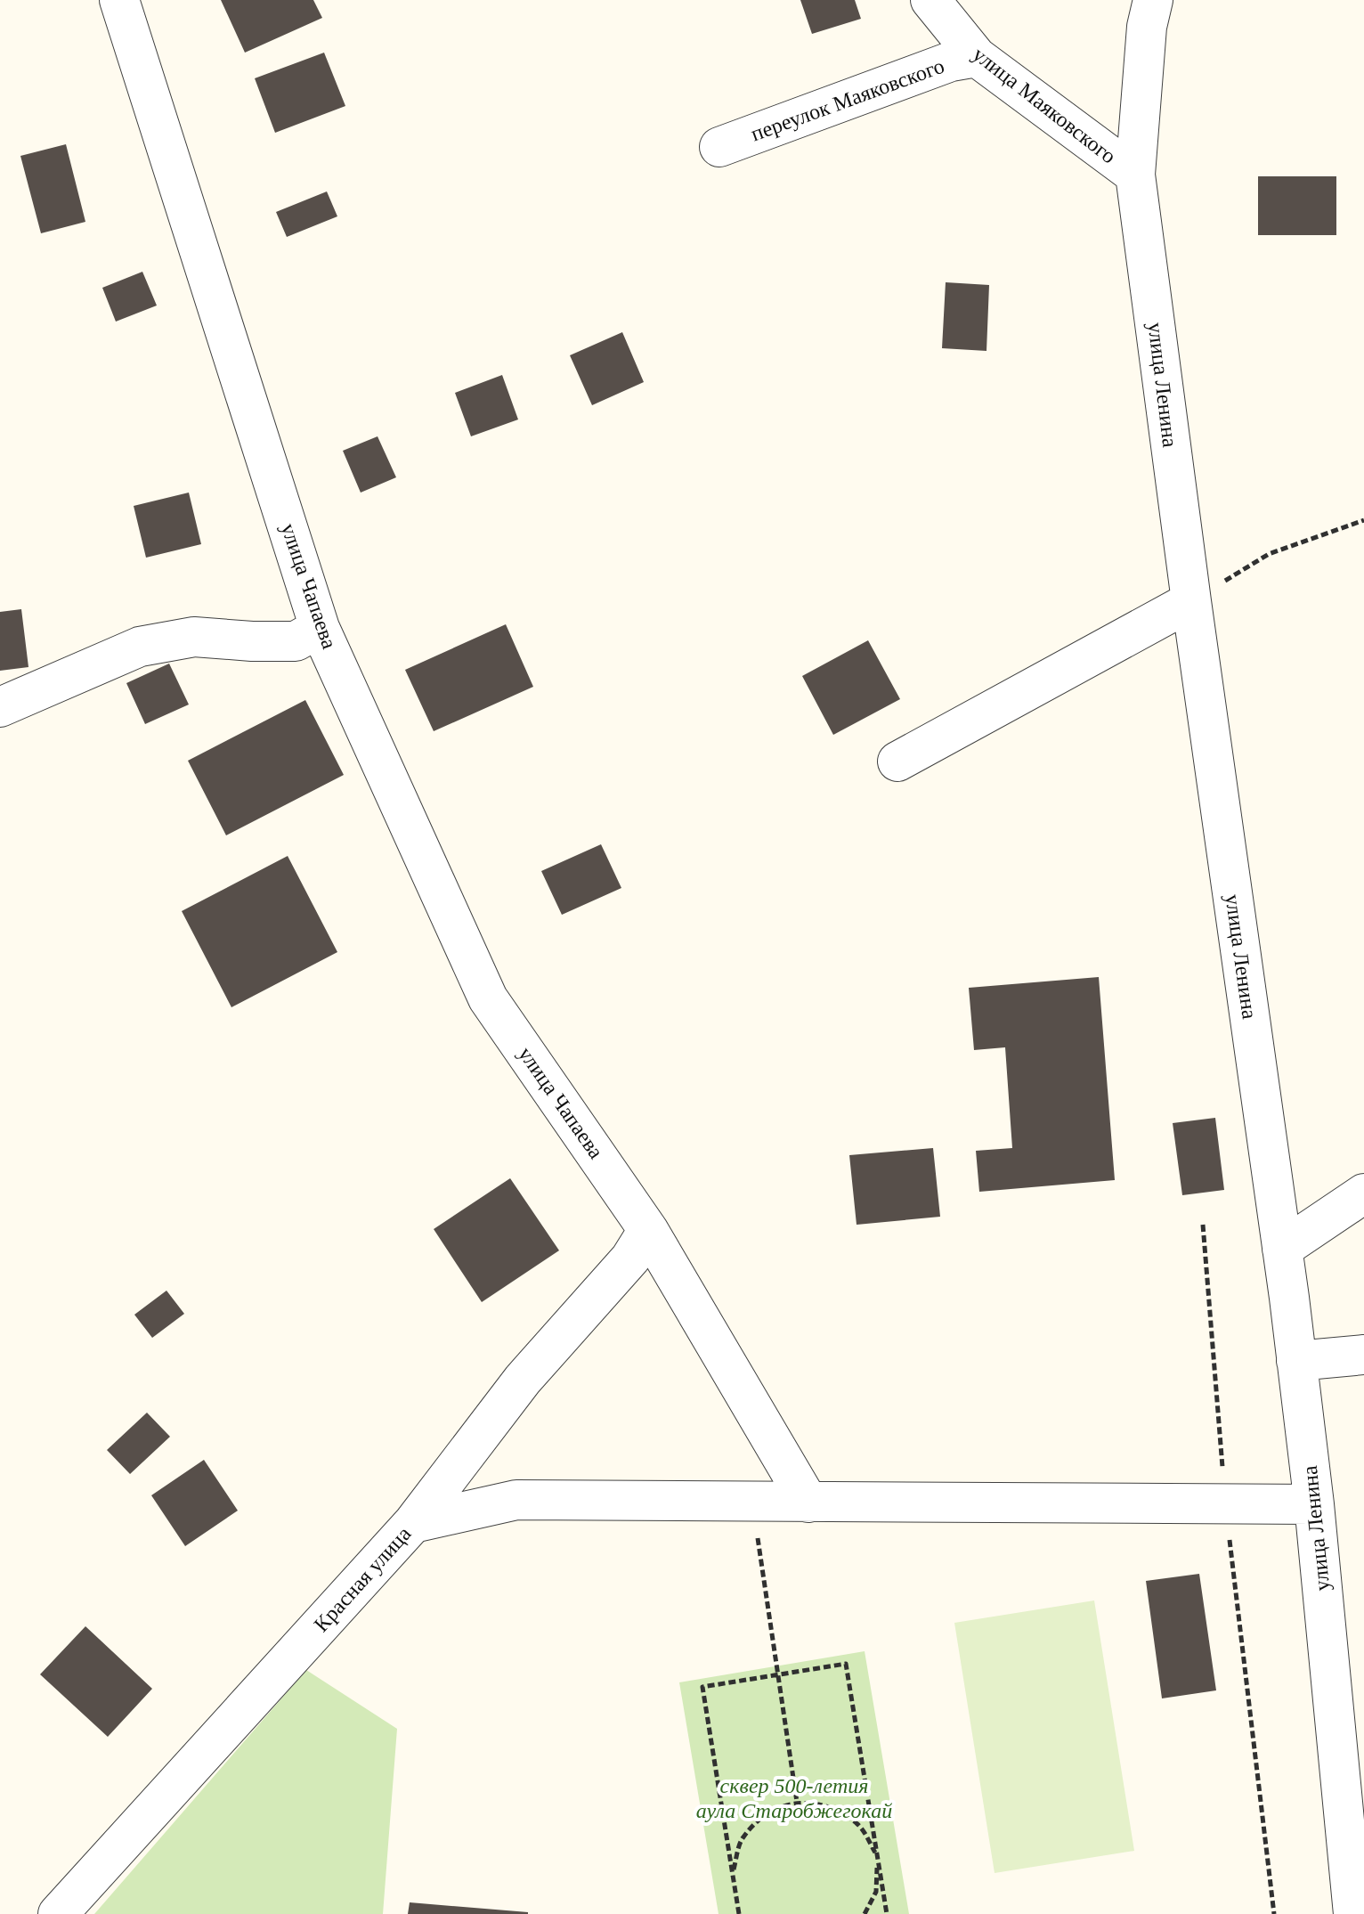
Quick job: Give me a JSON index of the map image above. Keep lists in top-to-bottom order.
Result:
{
  "streets": {
    "street": [
      "переулок Маяковского",
      "улица Маяковского",
      "улица Ленина",
      "улица Чапаева",
      "Красная улица"
    ]
  },
  "crossings": [
    ["переулок Маяковского", "улица Маяковского"],
    ["улица Маяковского", "улица Ленина"],
    ["улица Чапаева", "Красная улица"]
  ],
  "parks": ["сквер 500-летия аула Старобжегокай"]
}
